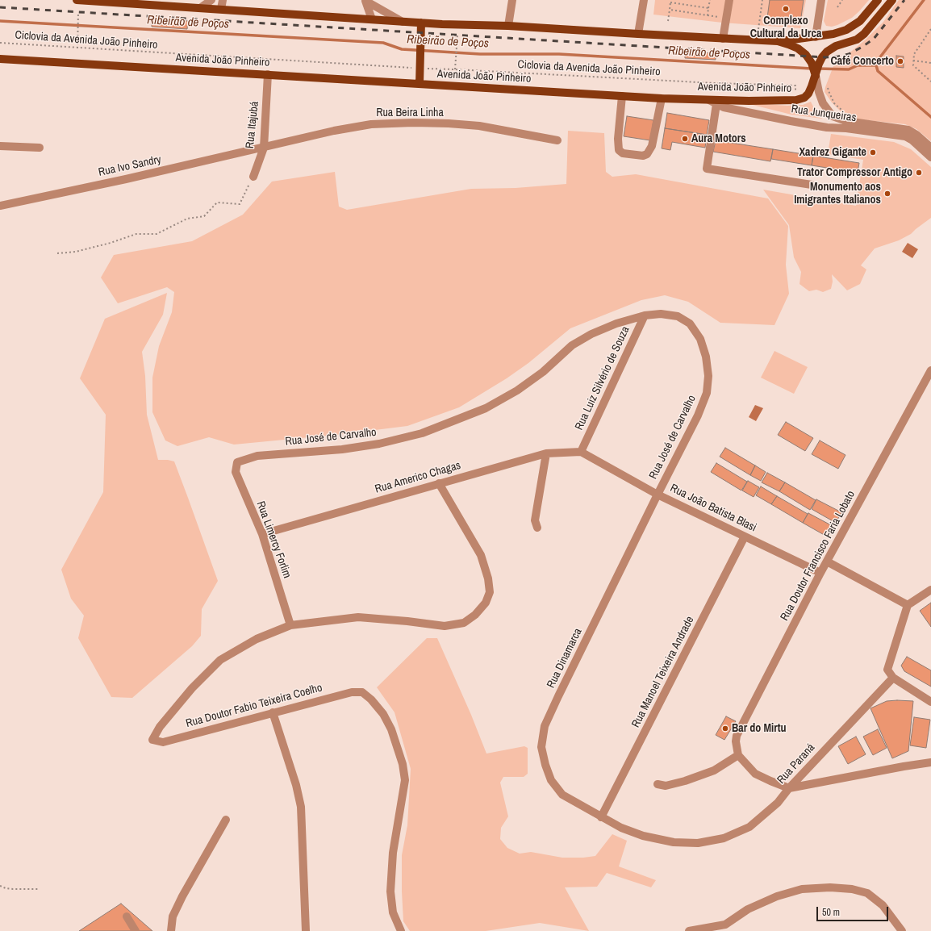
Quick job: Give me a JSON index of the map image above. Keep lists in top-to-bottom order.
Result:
{
  "streets": {
    "main road": ["Avenida João Pinheiro"],
    "street": [
      "Rua Beira Linha",
      "Rua Junqueiras",
      "Rua Itajubá",
      "Rua Ivo Sandry",
      "Rua Luiz Silvério de Souza",
      "Rua José de Carvalho",
      "Rua Americo Chagas",
      "Rua João Batista Blasi",
      "Rua Limercy Forlim",
      "Rua Doutor Francisco Faria Lobato",
      "Rua Dinamarca",
      "Rua Manoel Teixeira Andrade",
      "Rua Doutor Fabio Teixeira Coelho",
      "Rua Paraná"
    ],
    "path": ["Ciclovia da Avenida João Pinheiro"]
  },
  "crossings": [
    ["Avenida João Pinheiro", "Rua Junqueiras"],
    ["Avenida João Pinheiro", "Rua Itajubá"],
    ["Rua Beira Linha", "Rua Itajubá"],
    ["Rua Beira Linha", "Rua Ivo Sandry"],
    ["Rua Itajubá", "Rua Ivo Sandry"],
    ["Rua Luiz Silvério de Souza", "Rua José de Carvalho"],
    ["Rua Luiz Silvério de Souza", "Rua Americo Chagas"],
    ["Rua Luiz Silvério de Souza", "Rua João Batista Blasi"],
    ["Rua José de Carvalho", "Rua João Batista Blasi"],
    ["Rua José de Carvalho", "Rua Limercy Forlim"],
    ["Rua José de Carvalho", "Rua Dinamarca"],
    ["Rua Americo Chagas", "Rua João Batista Blasi"],
    ["Rua Americo Chagas", "Rua Limercy Forlim"],
    ["Rua João Batista Blasi", "Rua Doutor Francisco Faria Lobato"],
    ["Rua João Batista Blasi", "Rua Dinamarca"],
    ["Rua João Batista Blasi", "Rua Manoel Teixeira Andrade"],
    ["Rua Limercy Forlim", "Rua Doutor Fabio Teixeira Coelho"],
    ["Rua Dinamarca", "Rua Manoel Teixeira Andrade"],
    ["Rua Dinamarca", "Rua Paraná"],
    ["Rua Manoel Teixeira Andrade", "Rua Paraná"]
  ],
  "water": ["Ribeirão de Poços"],
  "places": [
    "Complexo Cultural da Urca",
    "Café Concerto",
    "Aura Motors",
    "Xadrez Gigante",
    "Trator Compressor Antigo",
    "Monumento aos Imigrantes Italianos",
    "Bar do Mirtu"
  ],
  "scale_bar": "50 m"
}
